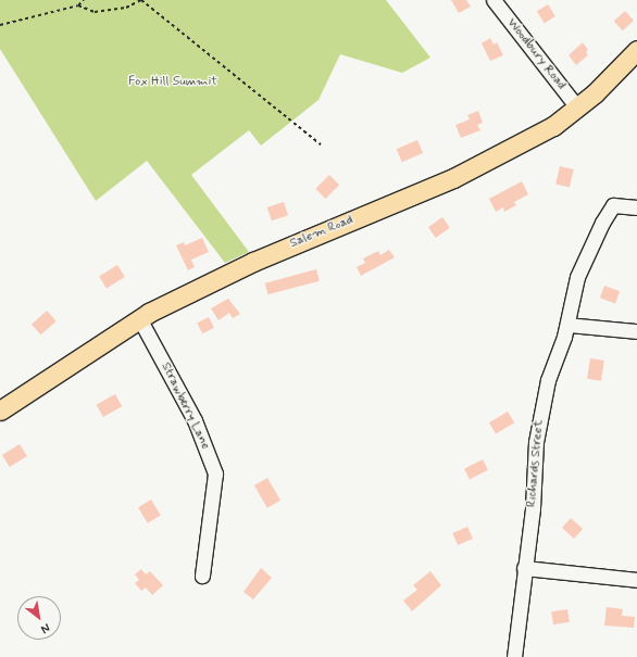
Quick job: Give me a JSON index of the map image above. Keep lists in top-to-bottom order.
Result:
{
  "streets": {
    "main road": ["Salem Road"],
    "street": ["Woodbury Road", "Strawberry Lane", "Richards Street"]
  },
  "crossings": [
    ["Woodbury Road", "Salem Road"],
    ["Salem Road", "Strawberry Lane"]
  ],
  "parks": ["Fox Hill Summit"],
  "north": "bottom right"
}
